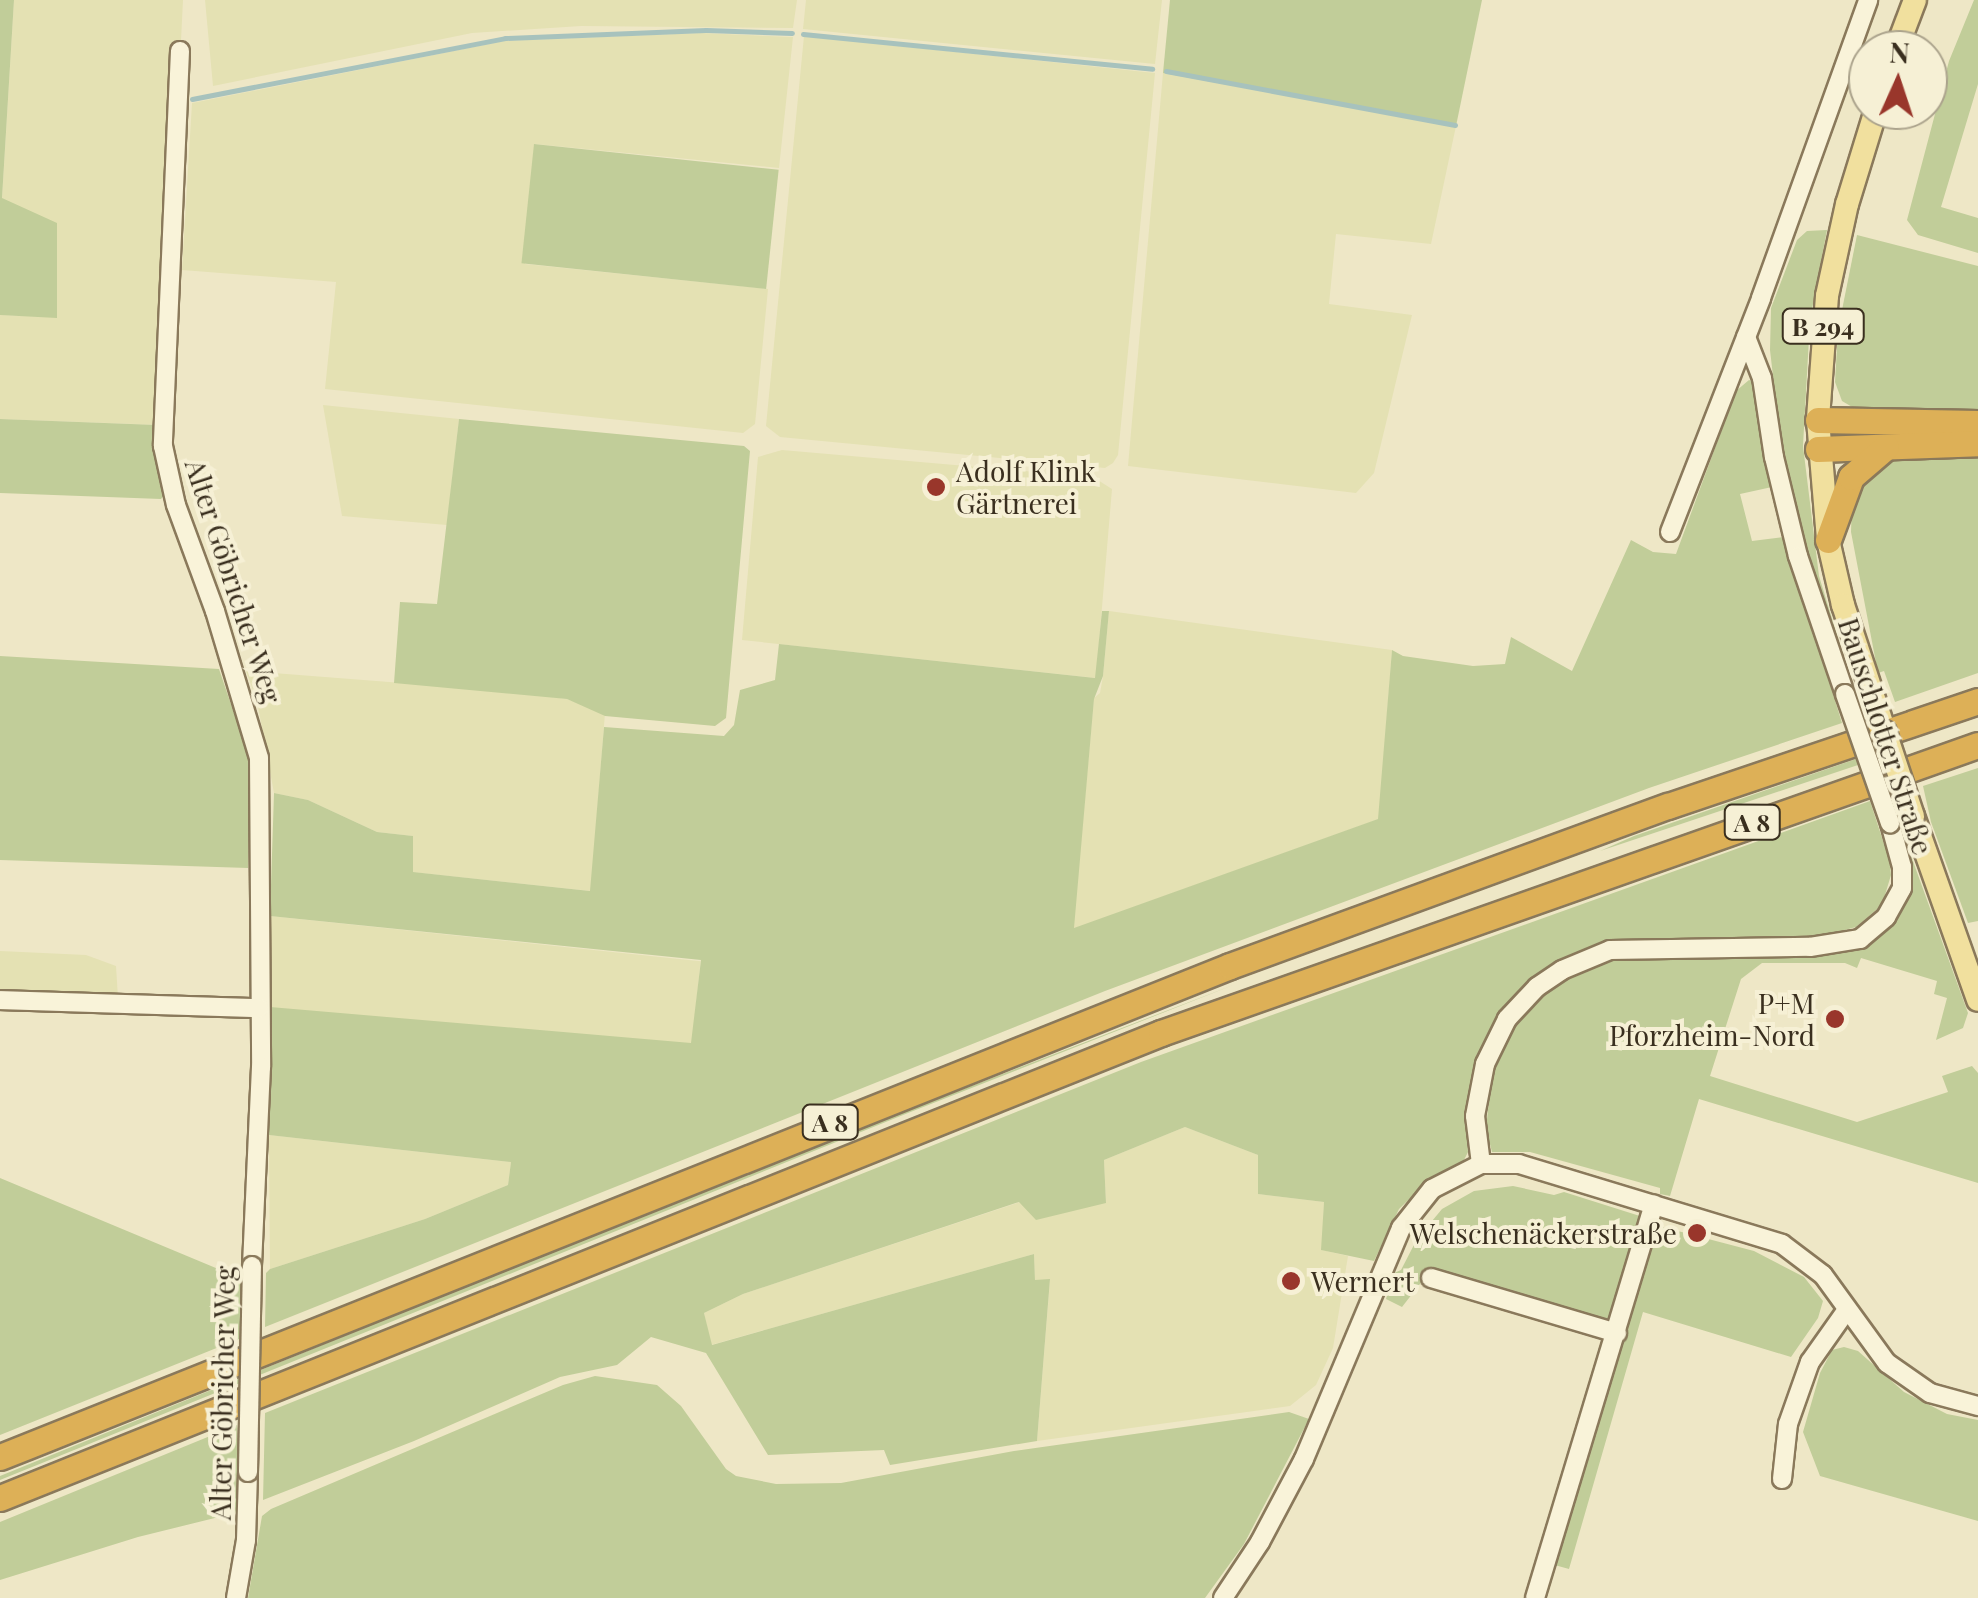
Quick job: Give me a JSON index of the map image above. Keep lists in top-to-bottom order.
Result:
{
  "streets": {
    "highway": ["A 8"],
    "main road": ["B 294"],
    "street": ["Alter Göbricher Weg", "Bauschlotter Straße"]
  },
  "places": [
    "Adolf Klink Gärtnerei",
    "P+M Pforzheim-Nord",
    "Welschenäckerstraße",
    "Wernert"
  ],
  "north": "top"
}
